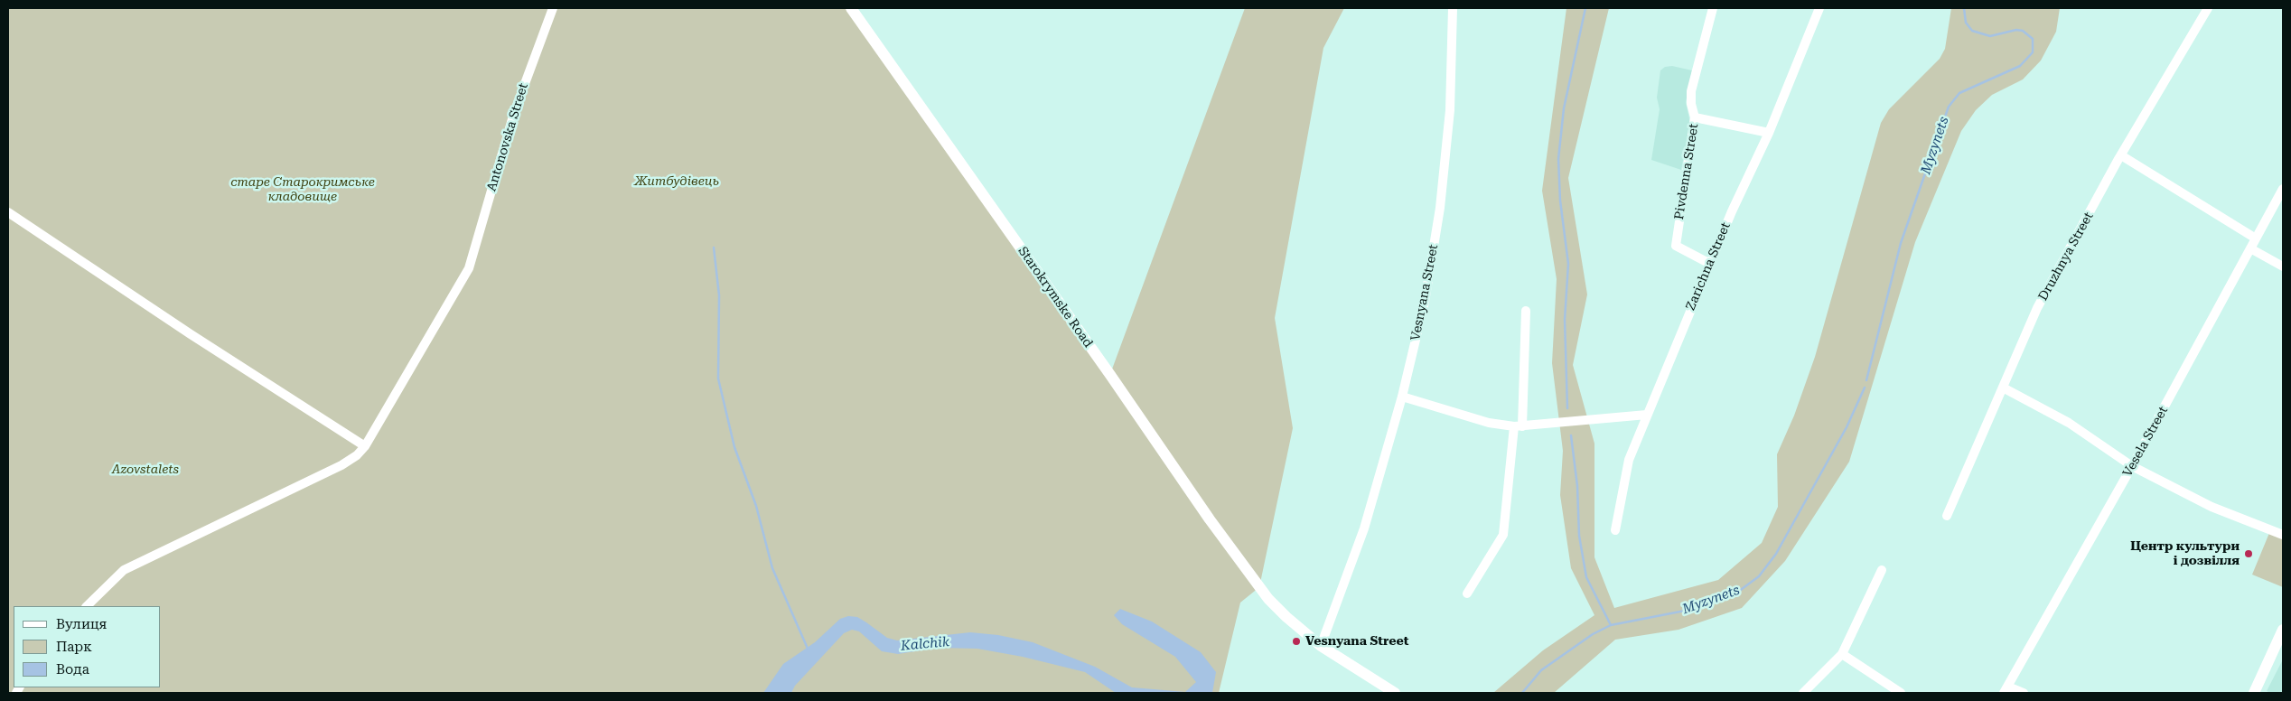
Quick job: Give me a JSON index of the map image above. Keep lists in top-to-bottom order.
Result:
{
  "streets": {
    "street": [
      "Antonovska Street",
      "Pivdenna Street",
      "Druzhnya Street",
      "Zarichna Street",
      "Vesnyana Street",
      "Starokrymske Road",
      "Vesela Street"
    ]
  },
  "crossings": [
    ["Pivdenna Street", "Zarichna Street"],
    ["Vesnyana Street", "Starokrymske Road"]
  ],
  "water": ["Myzynets", "Kalchik"],
  "parks": ["Житбудівець", "старе Старокримське кладовище", "Azovstalets"],
  "places": ["Центр культури і дозвілля", "Vesnyana Street"],
  "legend": ["Вулиця", "Парк", "Вода"]
}
